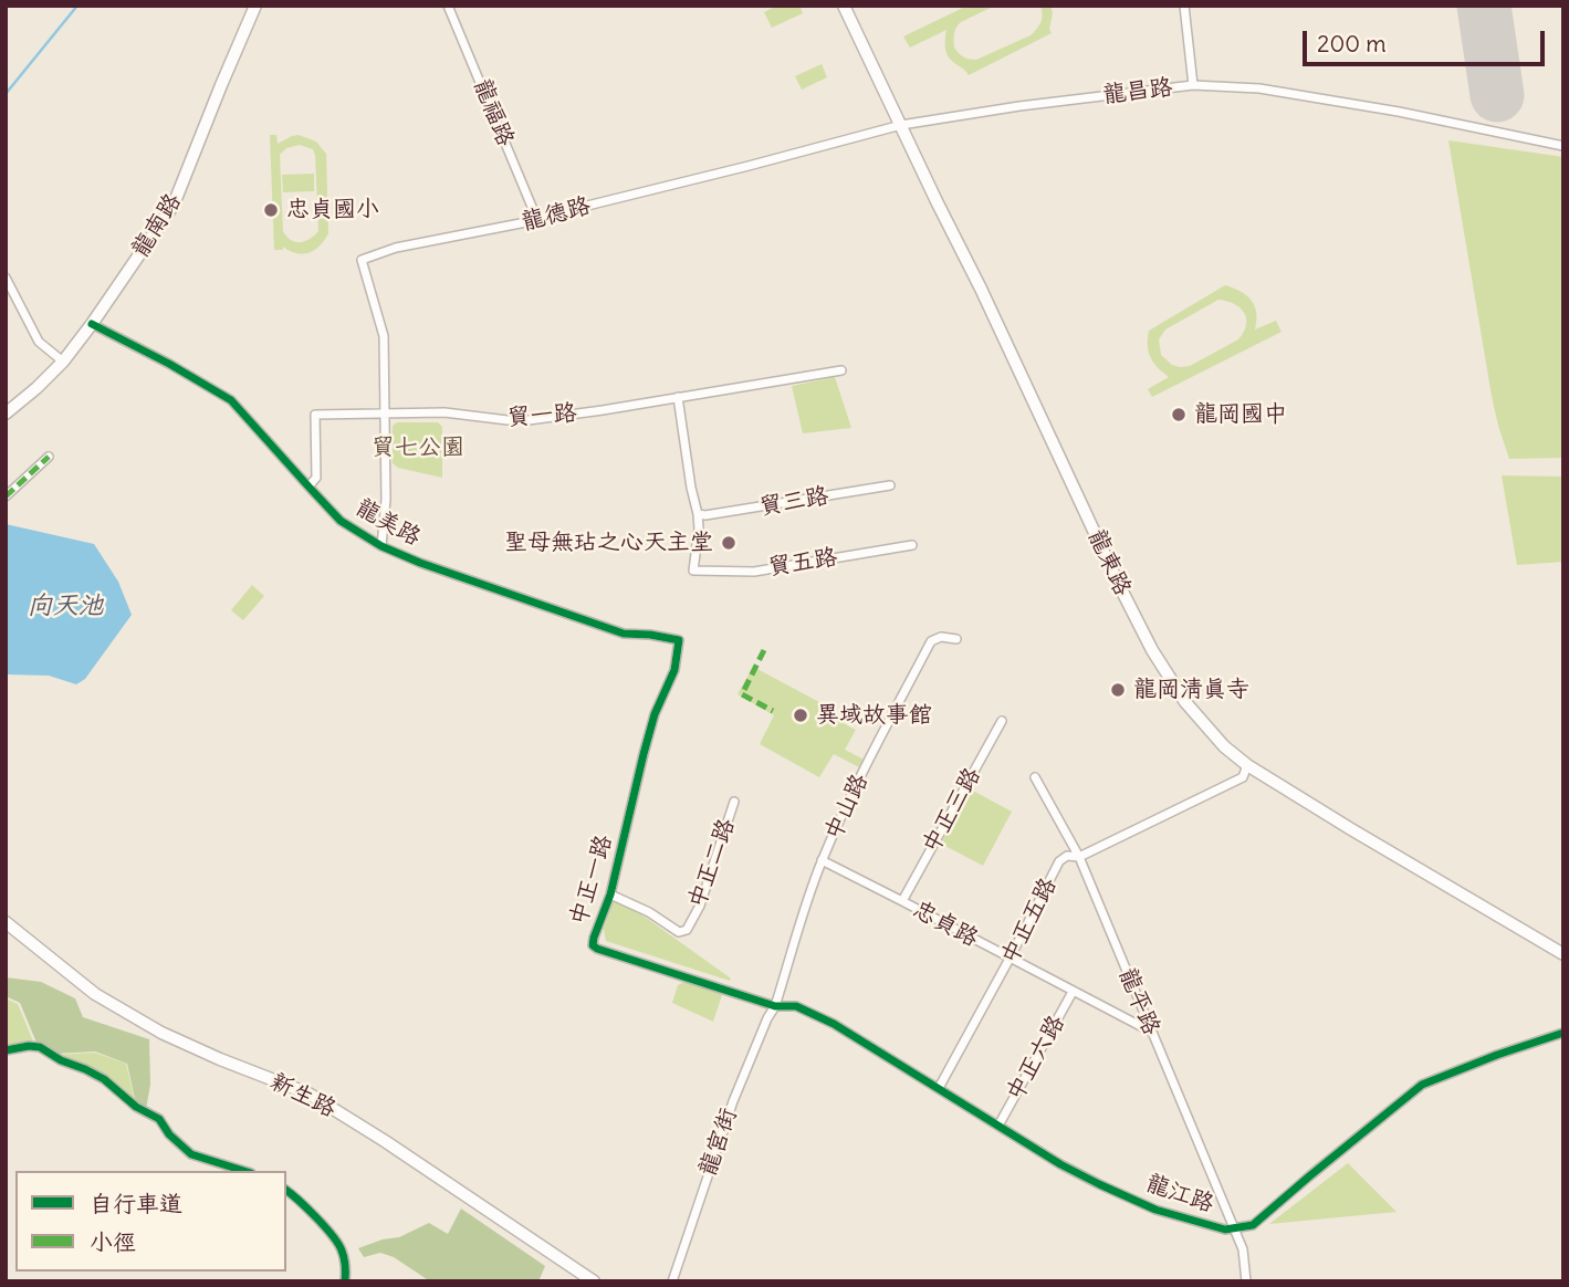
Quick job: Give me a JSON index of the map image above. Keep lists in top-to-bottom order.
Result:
{
  "streets": {
    "street": [
      "龍昌路",
      "龍福路",
      "龍德路",
      "龍南路",
      "貿一路",
      "貿三路",
      "龍美路",
      "貿五路",
      "龍東路",
      "中山路",
      "中正三路",
      "中正二路",
      "中正一路",
      "中正五路",
      "忠貞路",
      "龍平路",
      "中正六路",
      "新生路",
      "龍宮街",
      "龍江路"
    ]
  },
  "crossings": [
    ["龍昌路", "龍德路"],
    ["龍昌路", "龍東路"],
    ["龍福路", "龍德路"],
    ["龍德路", "貿一路"],
    ["龍德路", "龍東路"],
    ["龍南路", "龍美路"],
    ["貿一路", "龍美路"],
    ["貿三路", "貿五路"],
    ["龍美路", "中正一路"],
    ["龍東路", "中正五路"],
    ["中山路", "中正一路"],
    ["中山路", "忠貞路"],
    ["中山路", "龍宮街"],
    ["中山路", "龍江路"],
    ["中正三路", "忠貞路"],
    ["中正二路", "中正一路"],
    ["中正一路", "龍宮街"],
    ["中正一路", "龍江路"],
    ["中正五路", "忠貞路"],
    ["中正五路", "龍平路"],
    ["中正五路", "龍江路"],
    ["忠貞路", "龍平路"],
    ["忠貞路", "中正六路"],
    ["龍平路", "龍江路"],
    ["中正六路", "龍江路"],
    ["龍宮街", "龍江路"]
  ],
  "water": ["向天池"],
  "parks": ["貿七公園"],
  "places": [
    "忠貞國小",
    "龍岡國中",
    "聖母無玷之心天主堂",
    "龍岡清真寺",
    "異域故事館"
  ],
  "legend": ["自行車道", "小徑"],
  "scale_bar": "200 m"
}
